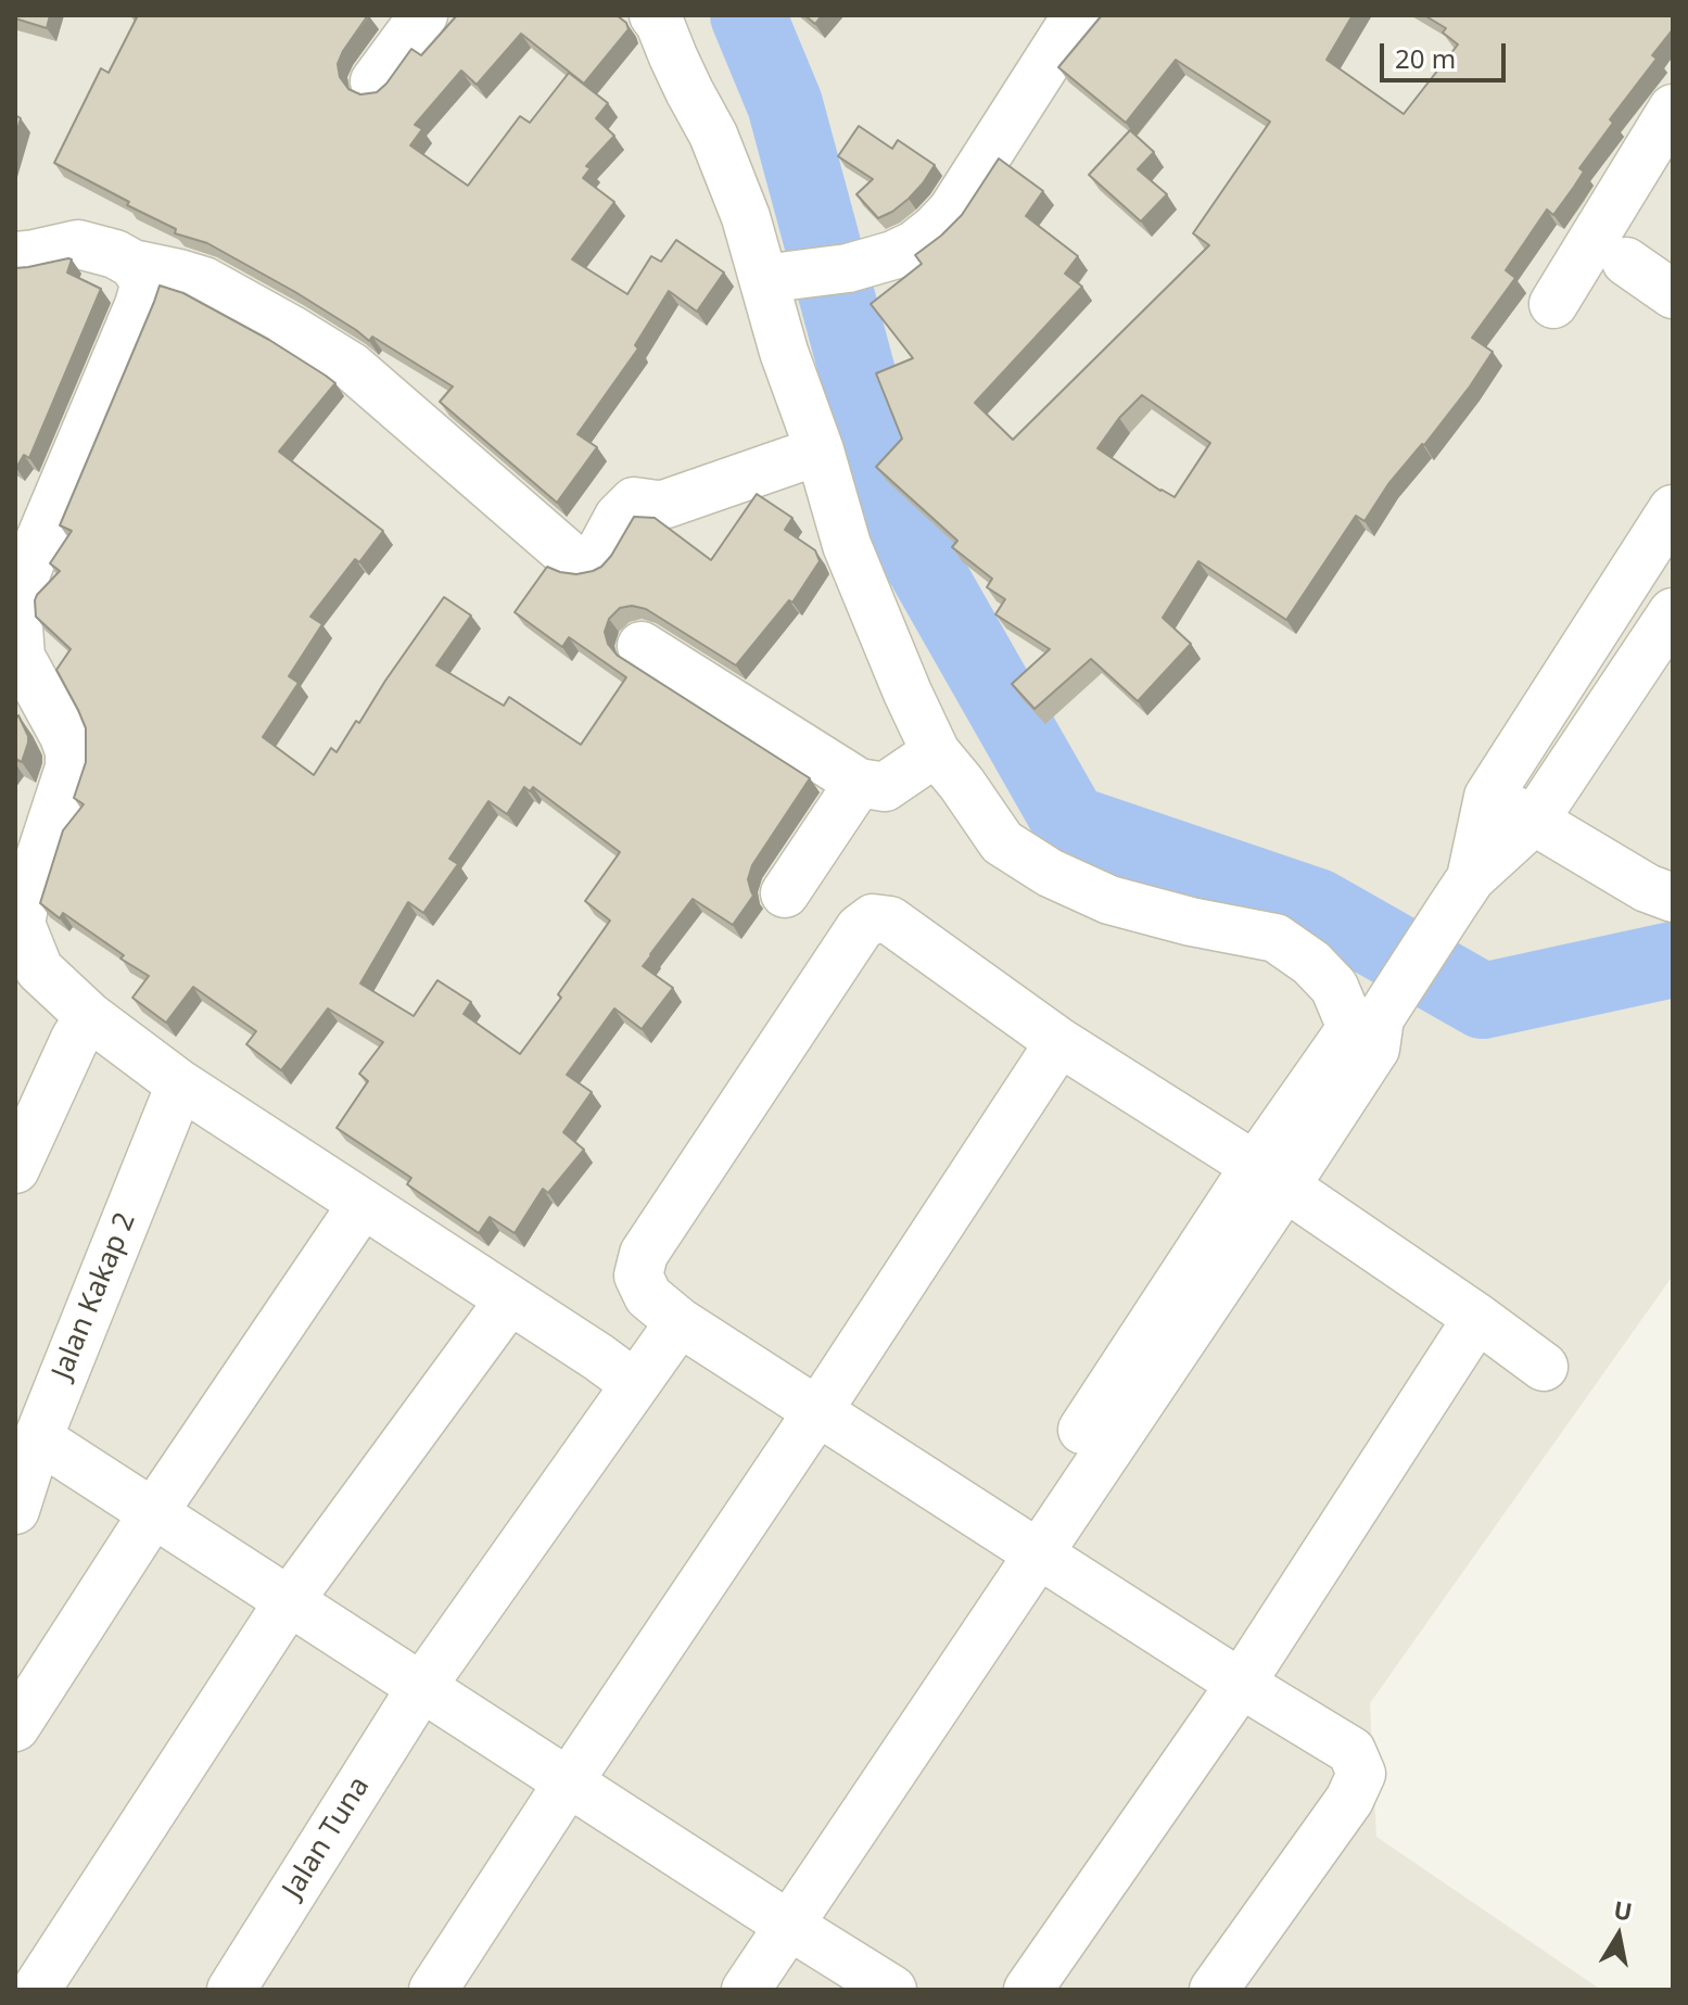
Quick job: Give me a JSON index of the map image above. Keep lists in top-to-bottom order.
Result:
{
  "streets": {
    "street": ["Jalan Kakap 2", "Jalan Tuna"]
  },
  "scale_bar": "20 m",
  "north": "top"
}
